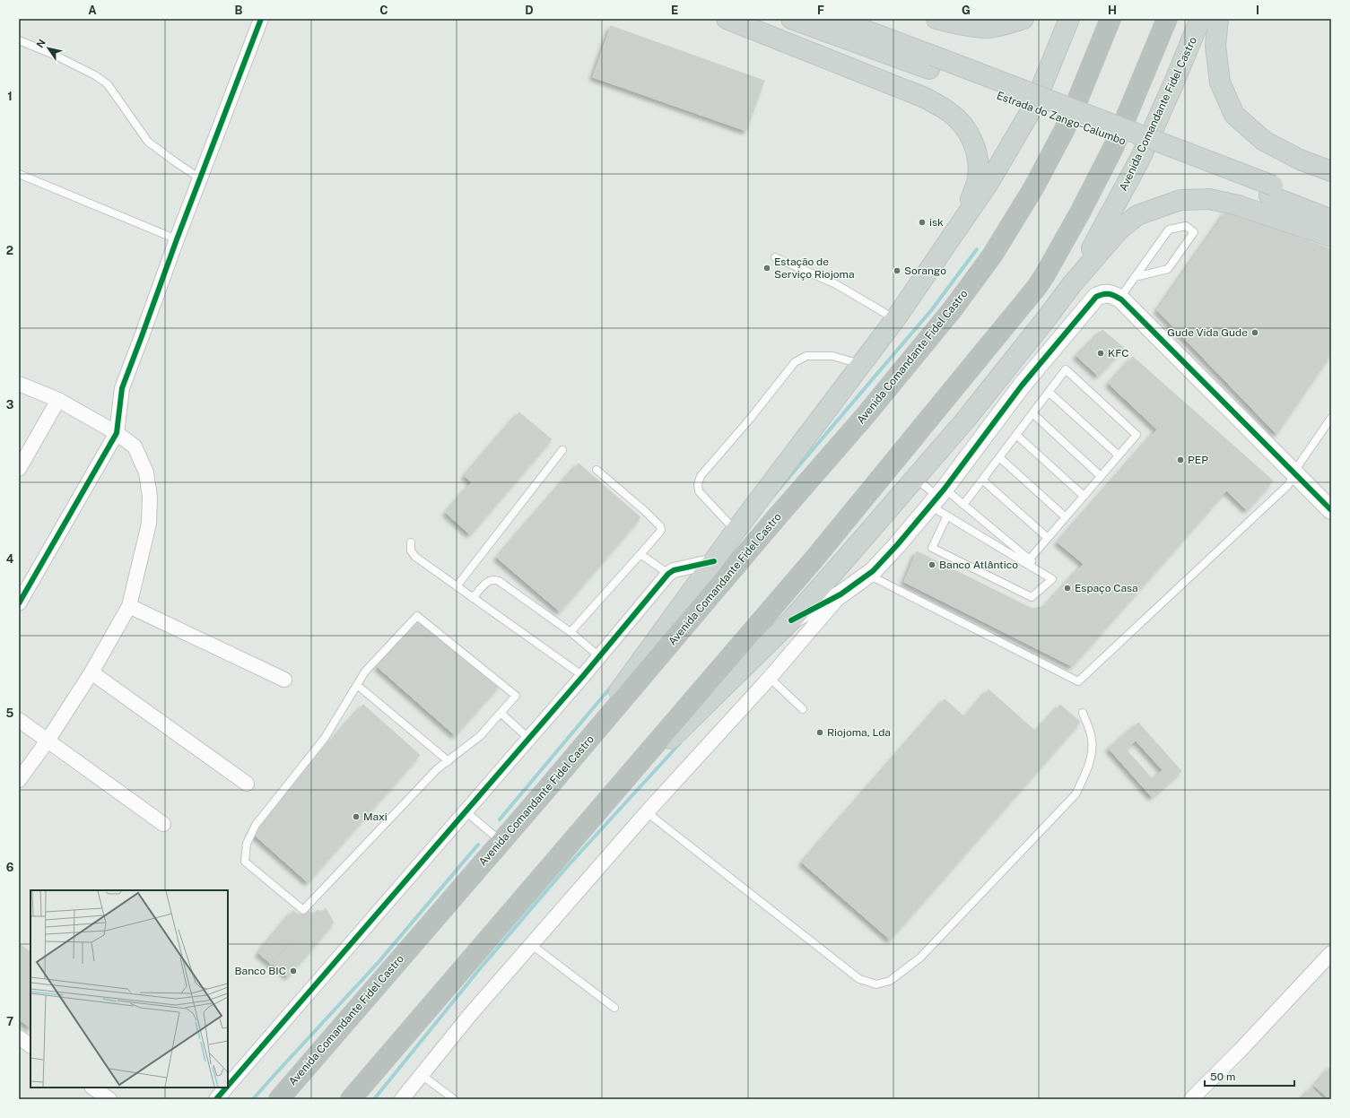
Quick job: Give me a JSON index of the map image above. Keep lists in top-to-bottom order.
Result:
{
  "streets": {
    "highway": ["Avenida Comandante Fidel Castro"],
    "main road": ["Estrada do Zango-Calumbo"]
  },
  "places": [
    "isk",
    "Estação de Serviço Riojoma",
    "Sorango",
    "Gude Vida Gude",
    "KFC",
    "PEP",
    "Banco Atlântico",
    "Espaço Casa",
    "Riojoma, Lda",
    "Maxi",
    "Banco BIC"
  ],
  "scale_bar": "50 m",
  "north": "top left",
  "grid": {
    "columns": [
      "A",
      "B",
      "C",
      "D",
      "E",
      "F",
      "G",
      "H",
      "I"
    ],
    "rows": [
      "1",
      "2",
      "3",
      "4",
      "5",
      "6",
      "7"
    ]
  }
}
